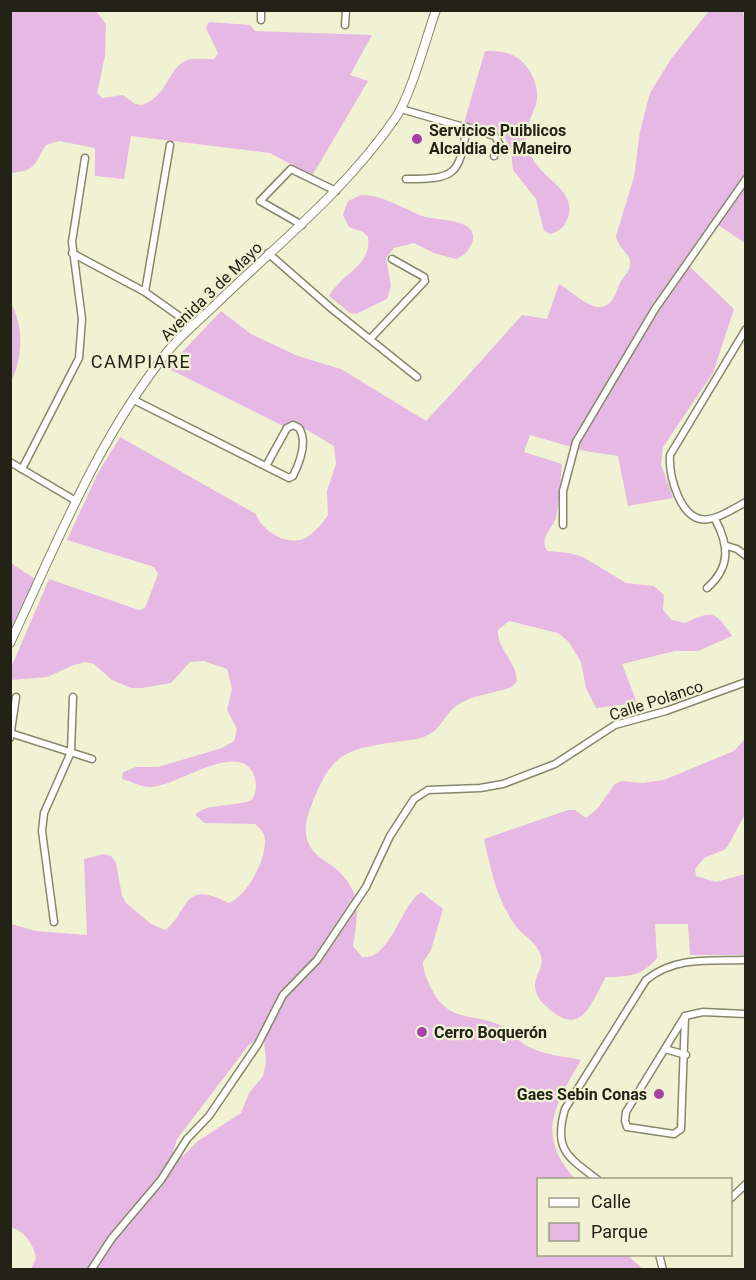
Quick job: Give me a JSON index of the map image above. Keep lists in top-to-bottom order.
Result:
{
  "streets": {
    "street": ["Avenida 3 de Mayo", "Calle Polanco"]
  },
  "districts": ["CAMPIARE"],
  "places": ["Servicios Puiblicos Alcaldia de Maneiro", "Cerro Boquerón", "Gaes Sebin Conas"],
  "legend": ["Calle", "Parque"]
}
